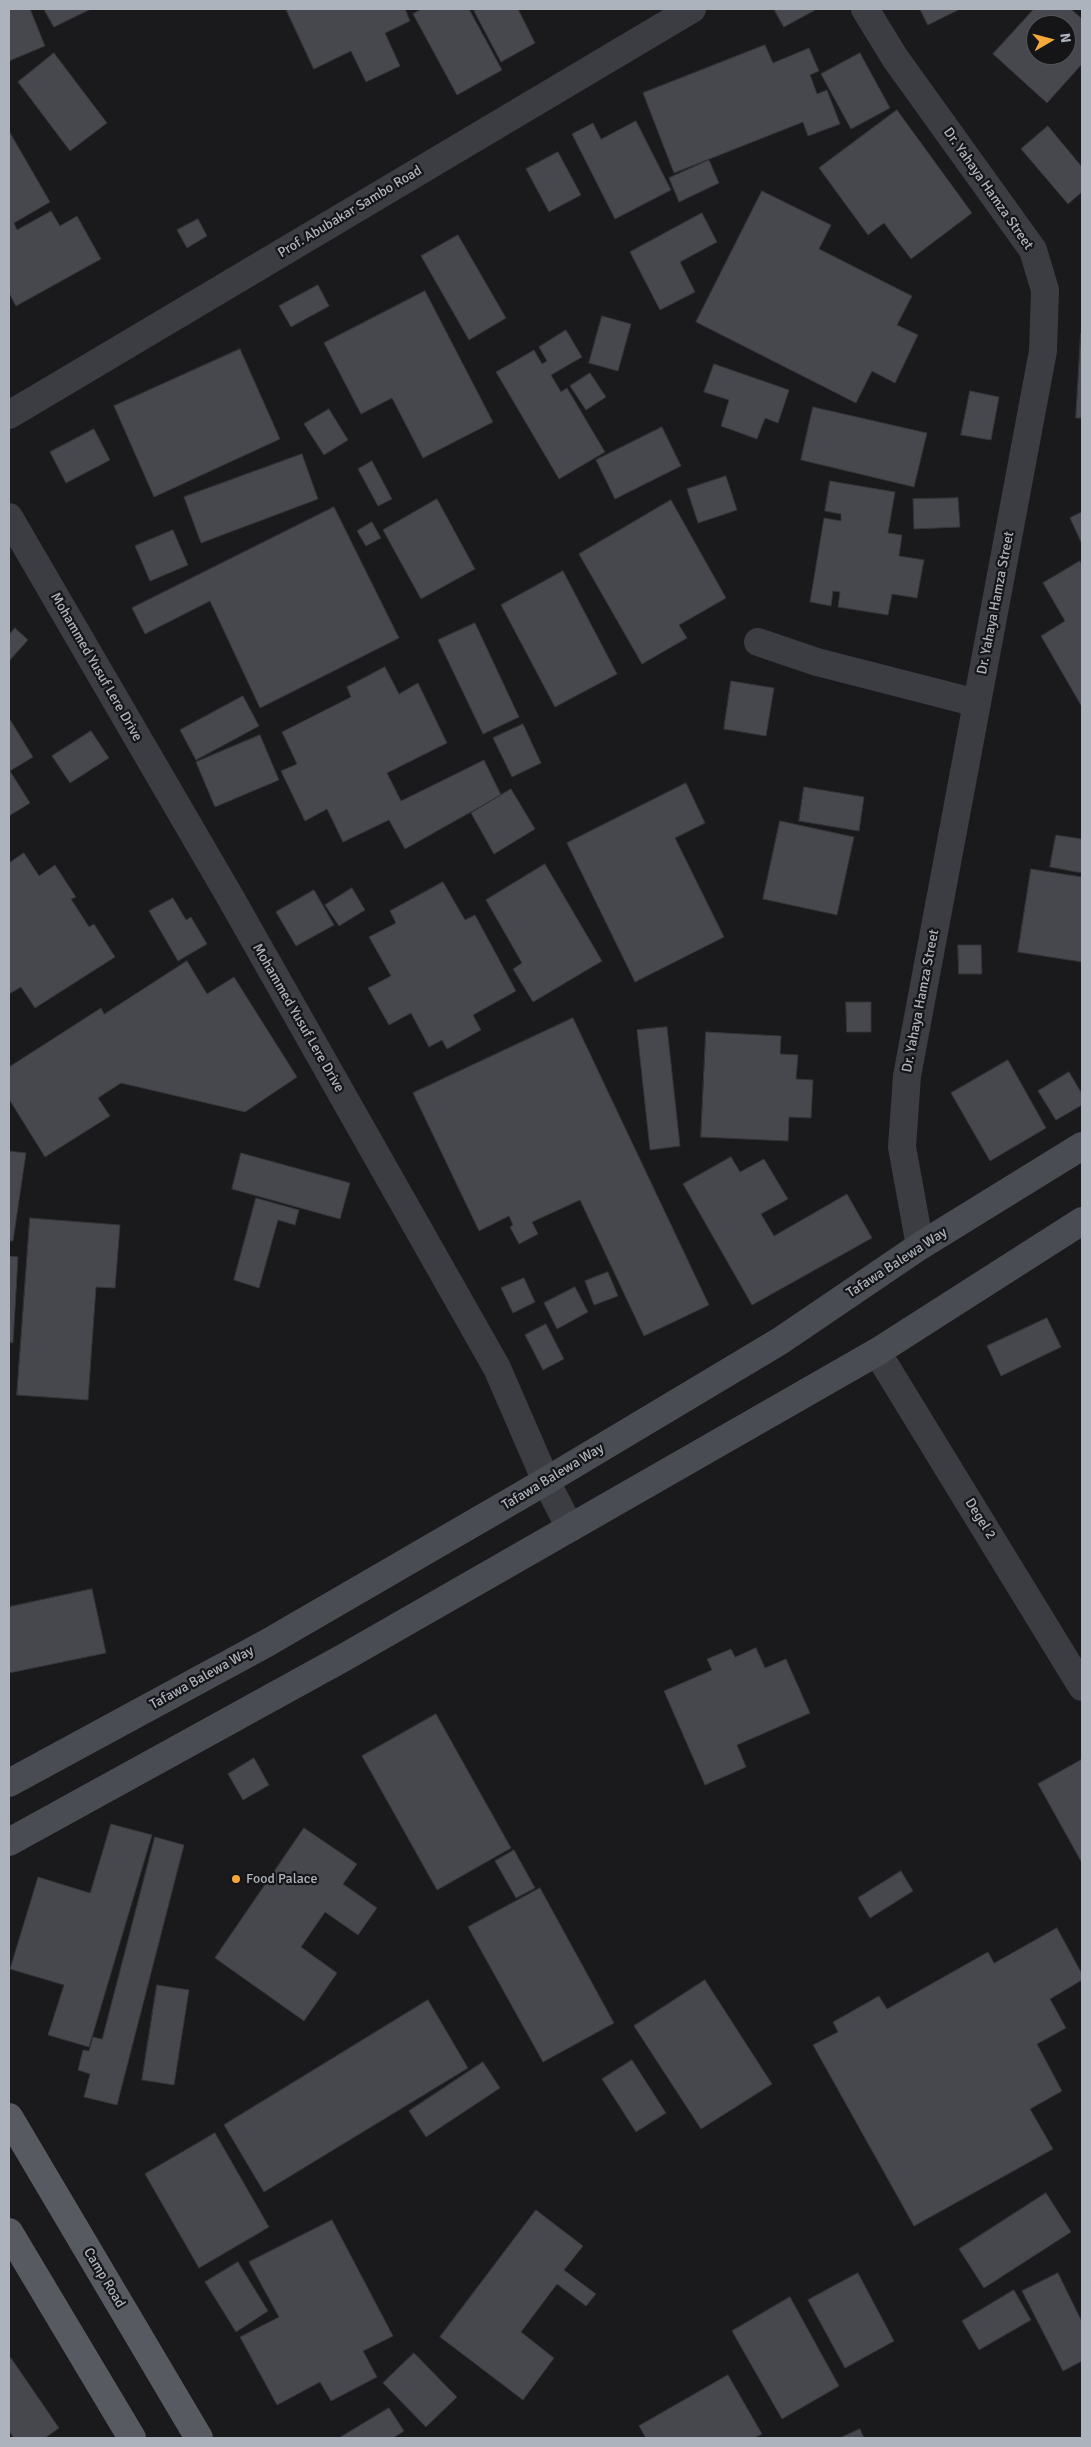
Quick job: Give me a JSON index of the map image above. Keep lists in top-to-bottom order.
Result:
{
  "streets": {
    "main road": ["Tafawa Balewa Way", "Camp Road"],
    "street": [
      "Dr. Yahaya Hamza Street",
      "Prof. Abubakar Sambo Road",
      "Mohammed Yusuf Lere Drive",
      "Degel 2"
    ]
  },
  "crossings": [
    ["Dr. Yahaya Hamza Street", "Tafawa Balewa Way"],
    ["Mohammed Yusuf Lere Drive", "Tafawa Balewa Way"]
  ],
  "places": ["Food Palace"],
  "north": "right"
}
